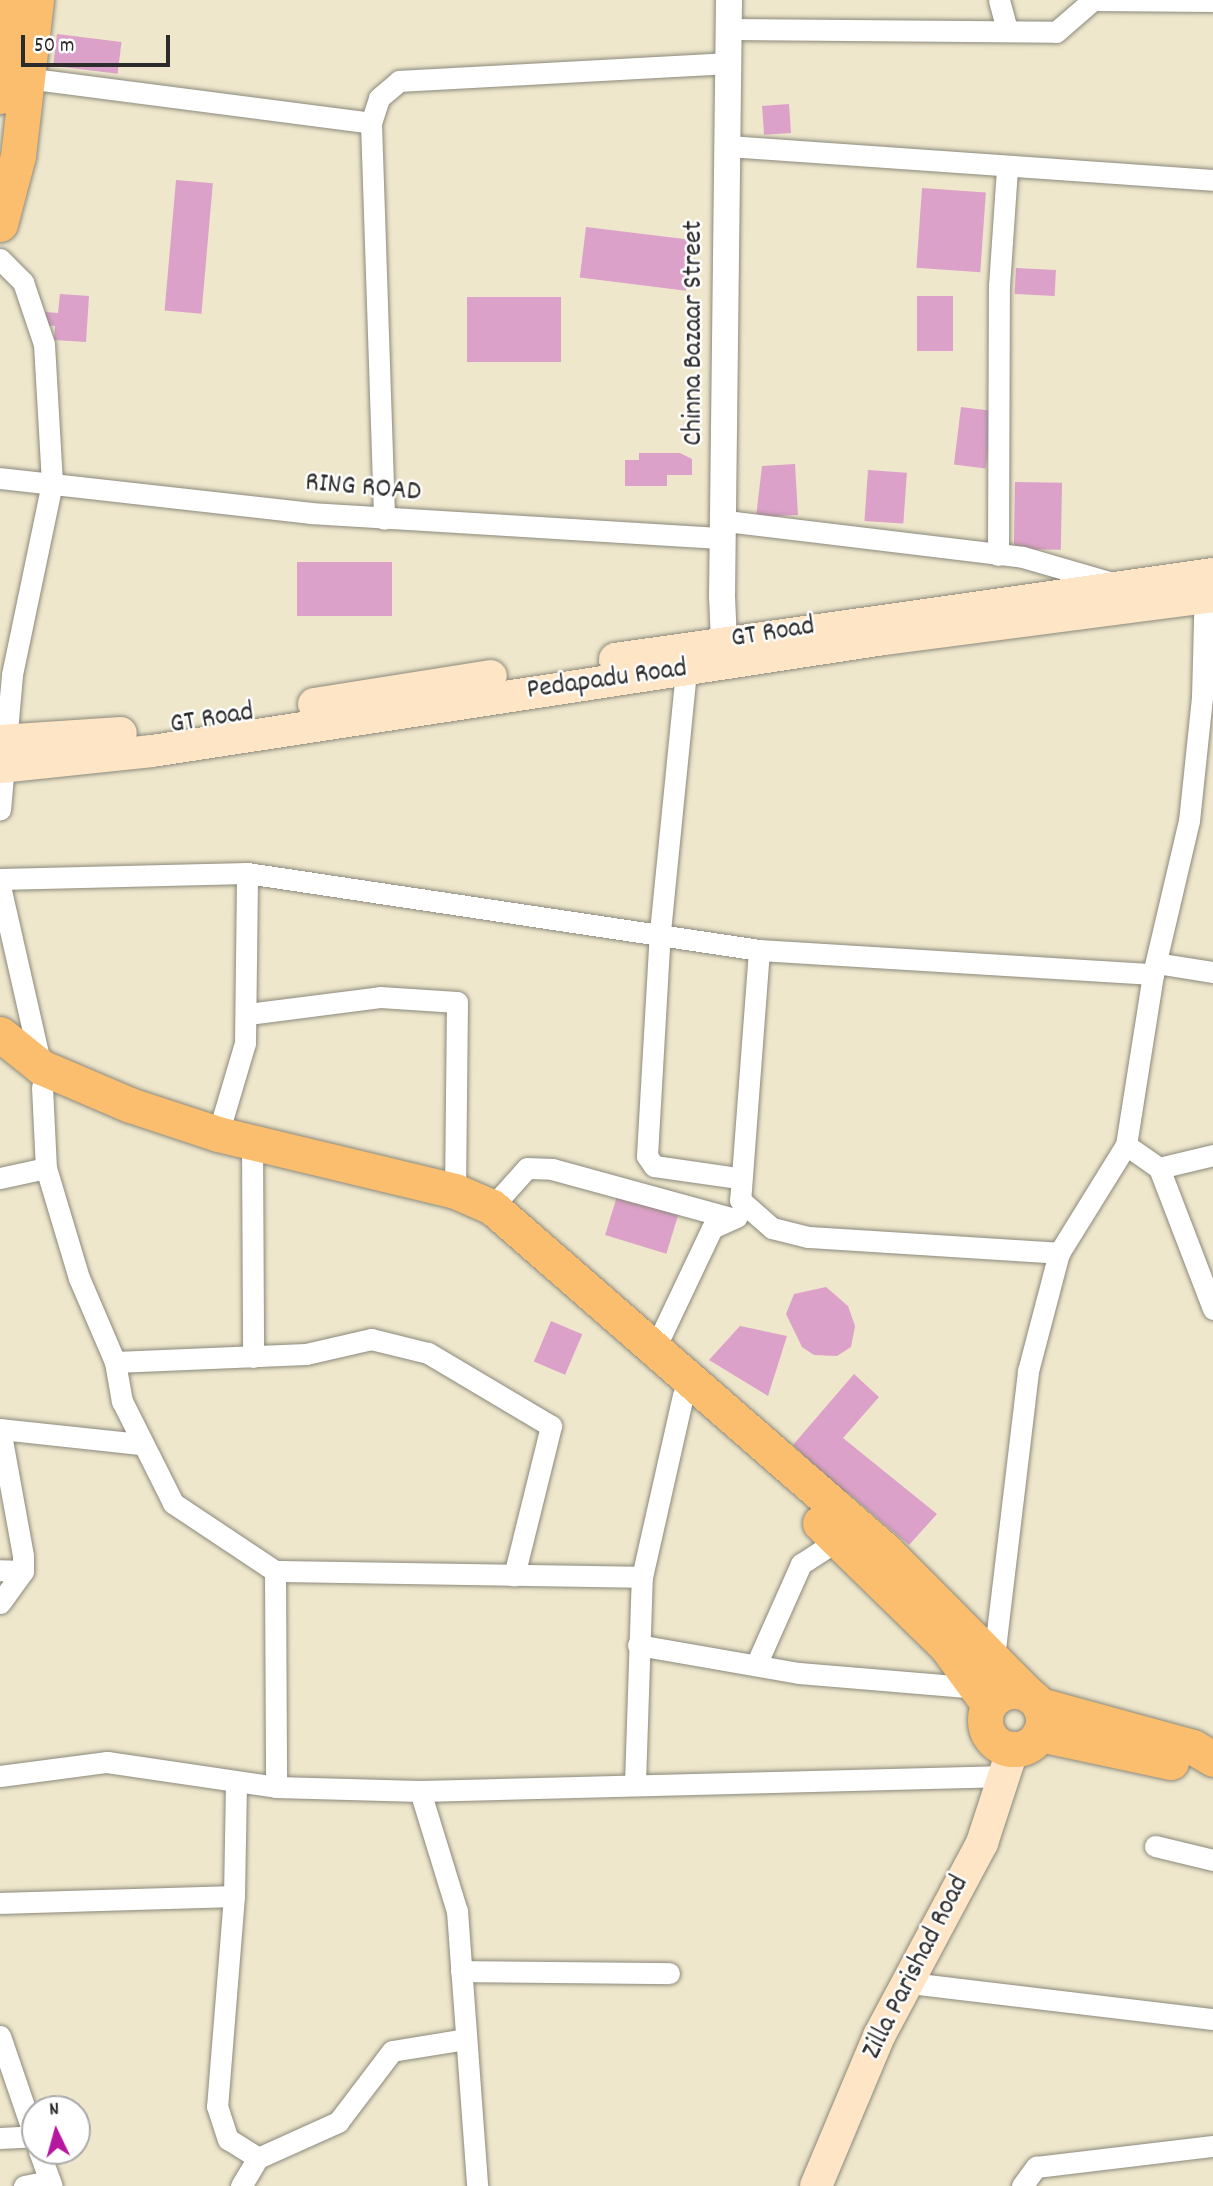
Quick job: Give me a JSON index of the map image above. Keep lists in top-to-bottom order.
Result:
{
  "streets": {
    "main road": ["GT Road", "Pedapadu Road", "Zilla Parishad Road"],
    "street": ["Chinna Bazaar Street", "RING ROAD"]
  },
  "crossings": [
    ["Chinna Bazaar Street", "RING ROAD"],
    ["Chinna Bazaar Street", "GT Road"],
    ["Chinna Bazaar Street", "Pedapadu Road"],
    ["RING ROAD", "GT Road"],
    ["GT Road", "Pedapadu Road"]
  ],
  "scale_bar": "50 m",
  "north": "top"
}
